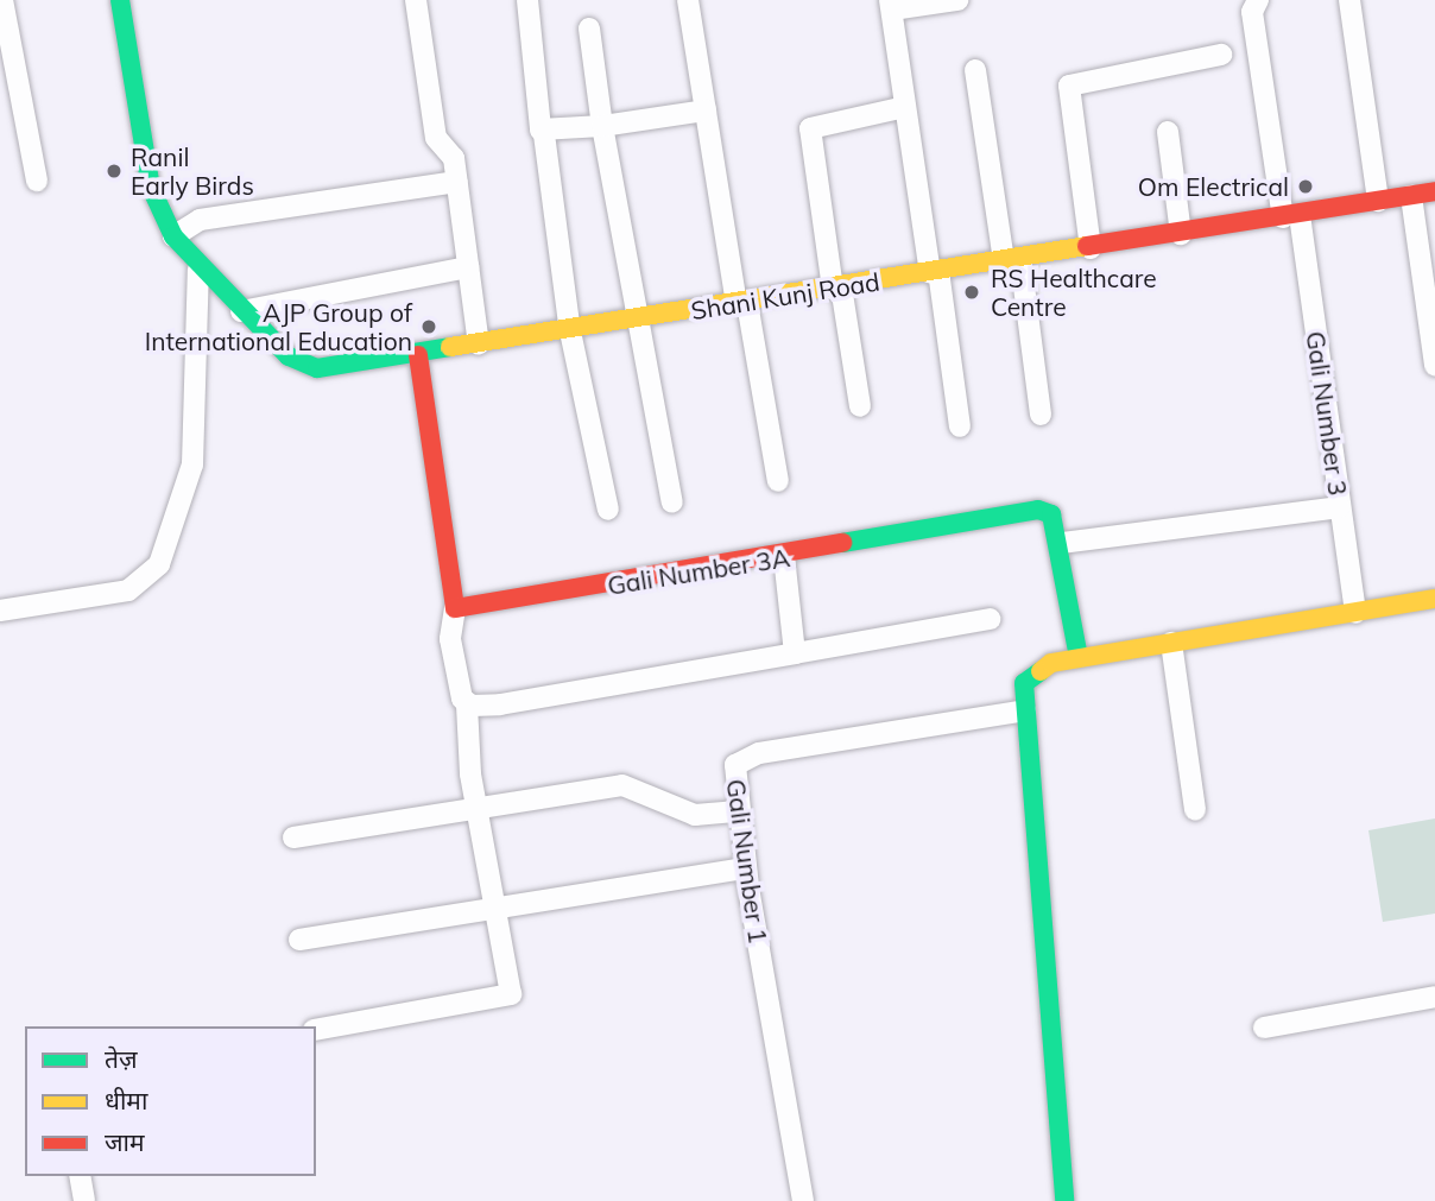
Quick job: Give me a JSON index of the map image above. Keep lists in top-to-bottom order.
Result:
{
  "streets": {
    "street": [
      "Shani Kunj Road",
      "Gali Number 3",
      "Gali Number 3A",
      "Gali Number 1"
    ]
  },
  "crossings": [
    ["Shani Kunj Road", "Gali Number 3"]
  ],
  "places": [
    "Ranil Early Birds",
    "Om Electrical",
    "RS Healthcare Centre",
    "AJP Group of International Education"
  ],
  "legend": ["तेज़", "धीमा", "जाम"]
}
